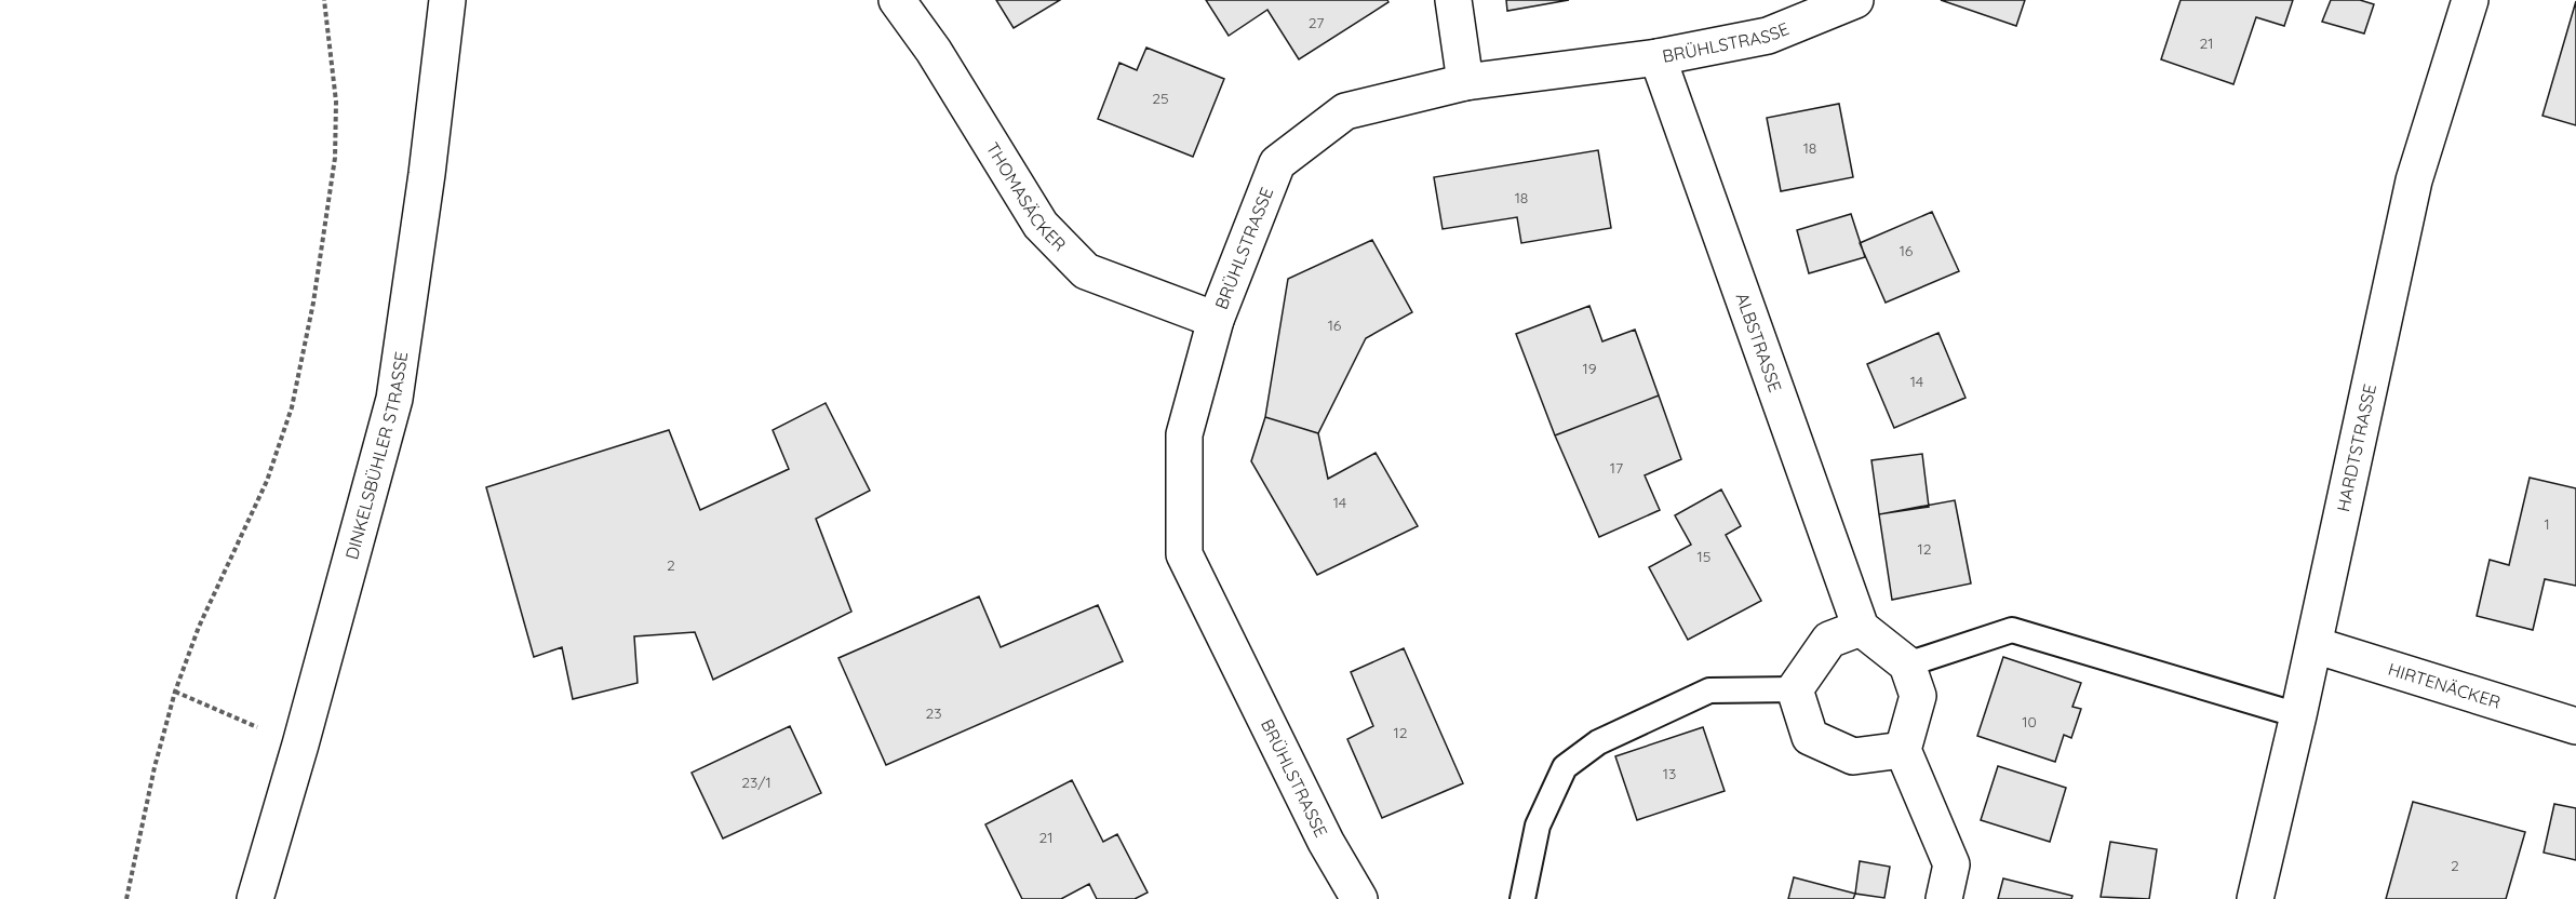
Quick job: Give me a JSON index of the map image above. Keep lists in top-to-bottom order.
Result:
{
  "streets": {
    "street": [
      "BRÜHLSTRASSE",
      "THOMASÄCKER",
      "ALBSTRASSE",
      "HARDTSTRASSE",
      "DINKELSBÜHLER STRASSE",
      "HIRTENÄCKER"
    ]
  },
  "crossings": [
    ["BRÜHLSTRASSE", "THOMASÄCKER"],
    ["BRÜHLSTRASSE", "ALBSTRASSE"],
    ["HARDTSTRASSE", "HIRTENÄCKER"]
  ],
  "house_numbers": [
    "27",
    "21",
    "25",
    "18",
    "18",
    "16",
    "16",
    "19",
    "14",
    "17",
    "14",
    "1",
    "12",
    "15",
    "2",
    "23",
    "10",
    "12",
    "13",
    "23/1",
    "21",
    "2"
  ]
}
